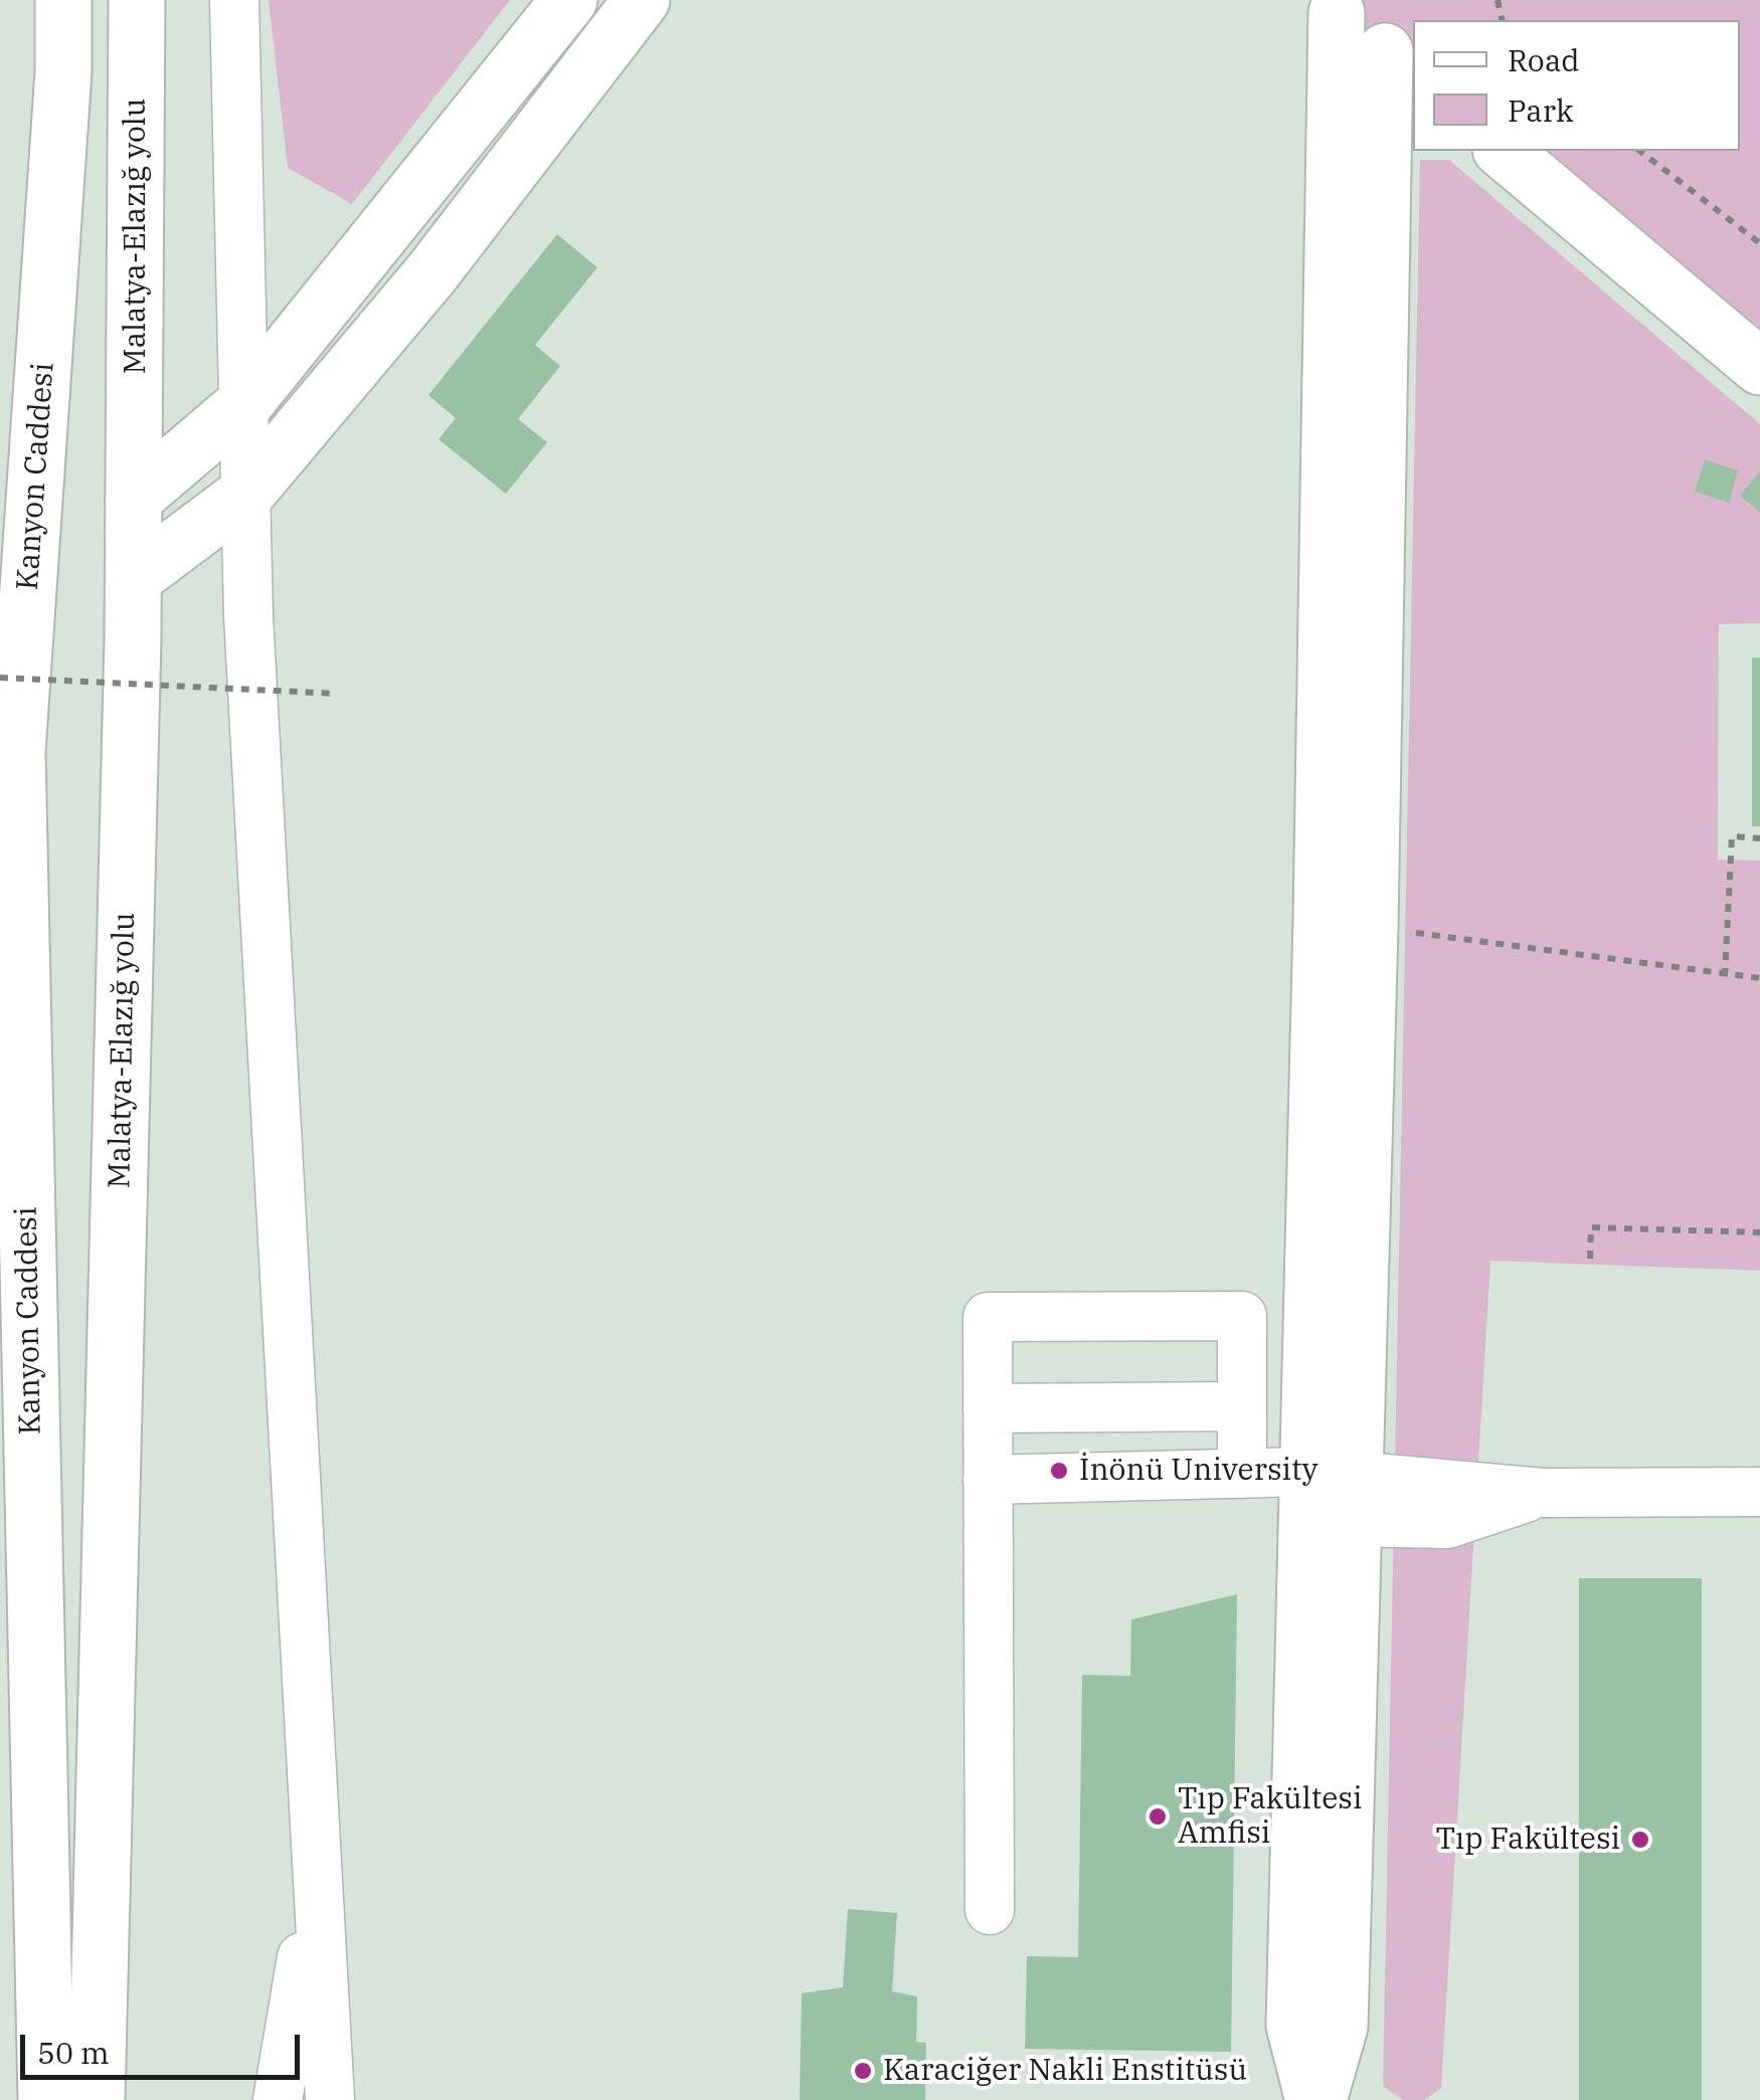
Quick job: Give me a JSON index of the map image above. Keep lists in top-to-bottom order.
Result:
{
  "streets": {
    "main road": ["Malatya-Elazığ yolu", "Kanyon Caddesi"]
  },
  "places": [
    "İnönü University",
    "Tıp Fakültesi Amfisi",
    "Tıp Fakültesi",
    "Karaciğer Nakli Enstitüsü"
  ],
  "legend": ["Road", "Park"],
  "scale_bar": "50 m"
}
